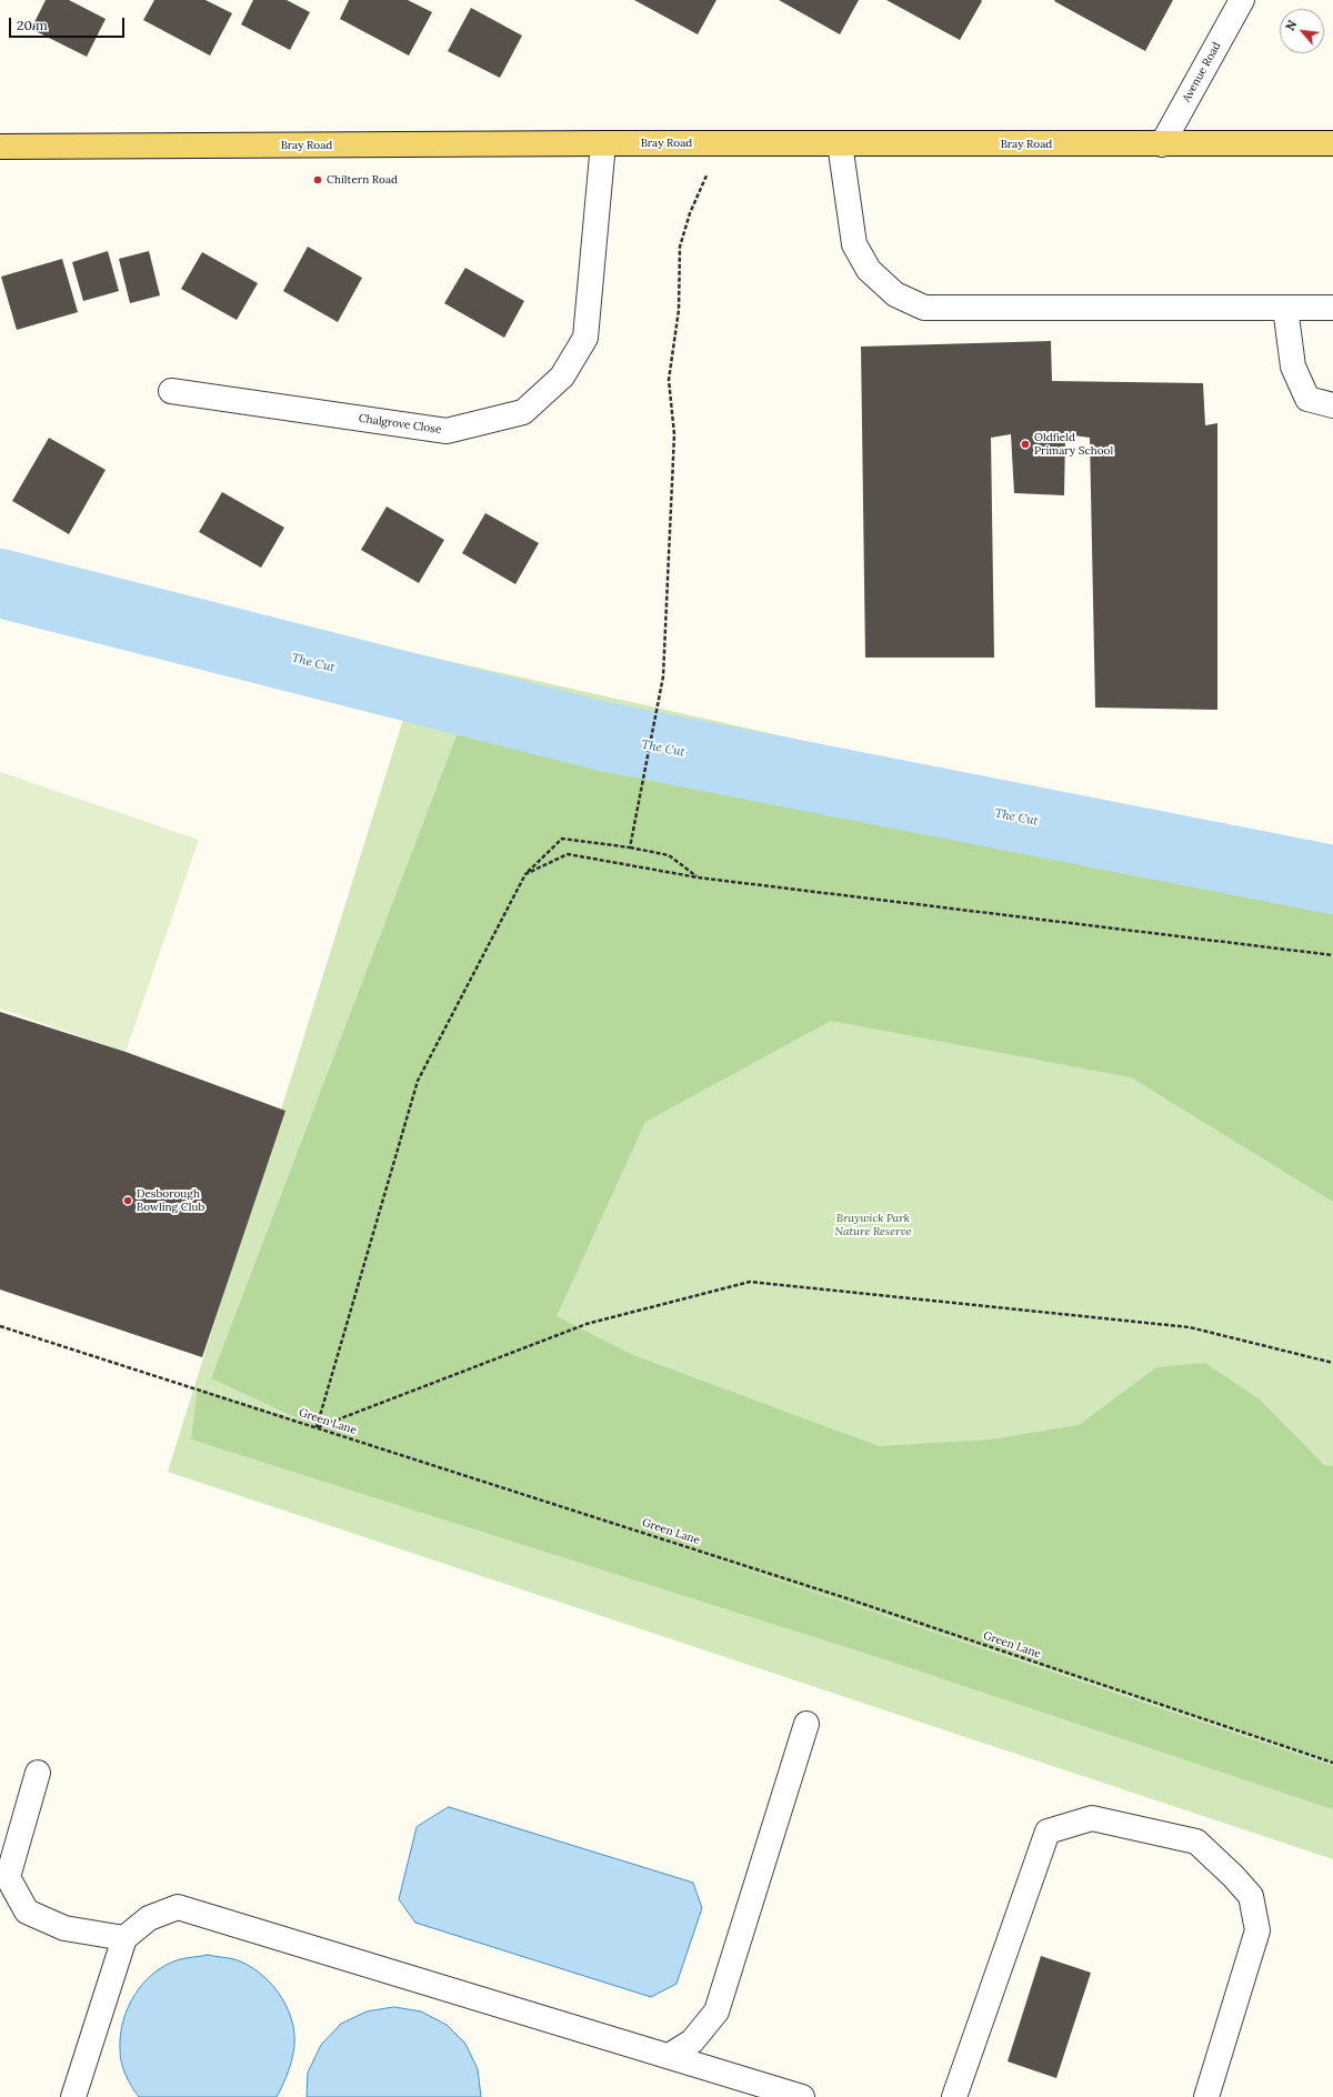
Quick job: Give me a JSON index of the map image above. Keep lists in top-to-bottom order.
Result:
{
  "streets": {
    "main road": ["Bray Road"],
    "street": ["Avenue Road", "Chalgrove Close"],
    "path": ["Green Lane"]
  },
  "crossings": [
    ["Avenue Road", "Bray Road"],
    ["Bray Road", "Chalgrove Close"]
  ],
  "water": ["The Cut"],
  "parks": ["Braywick Park Nature Reserve"],
  "places": ["Chiltern Road", "Oldfield Primary School", "Desborough Bowling Club"],
  "scale_bar": "20 m",
  "north": "top left"
}
